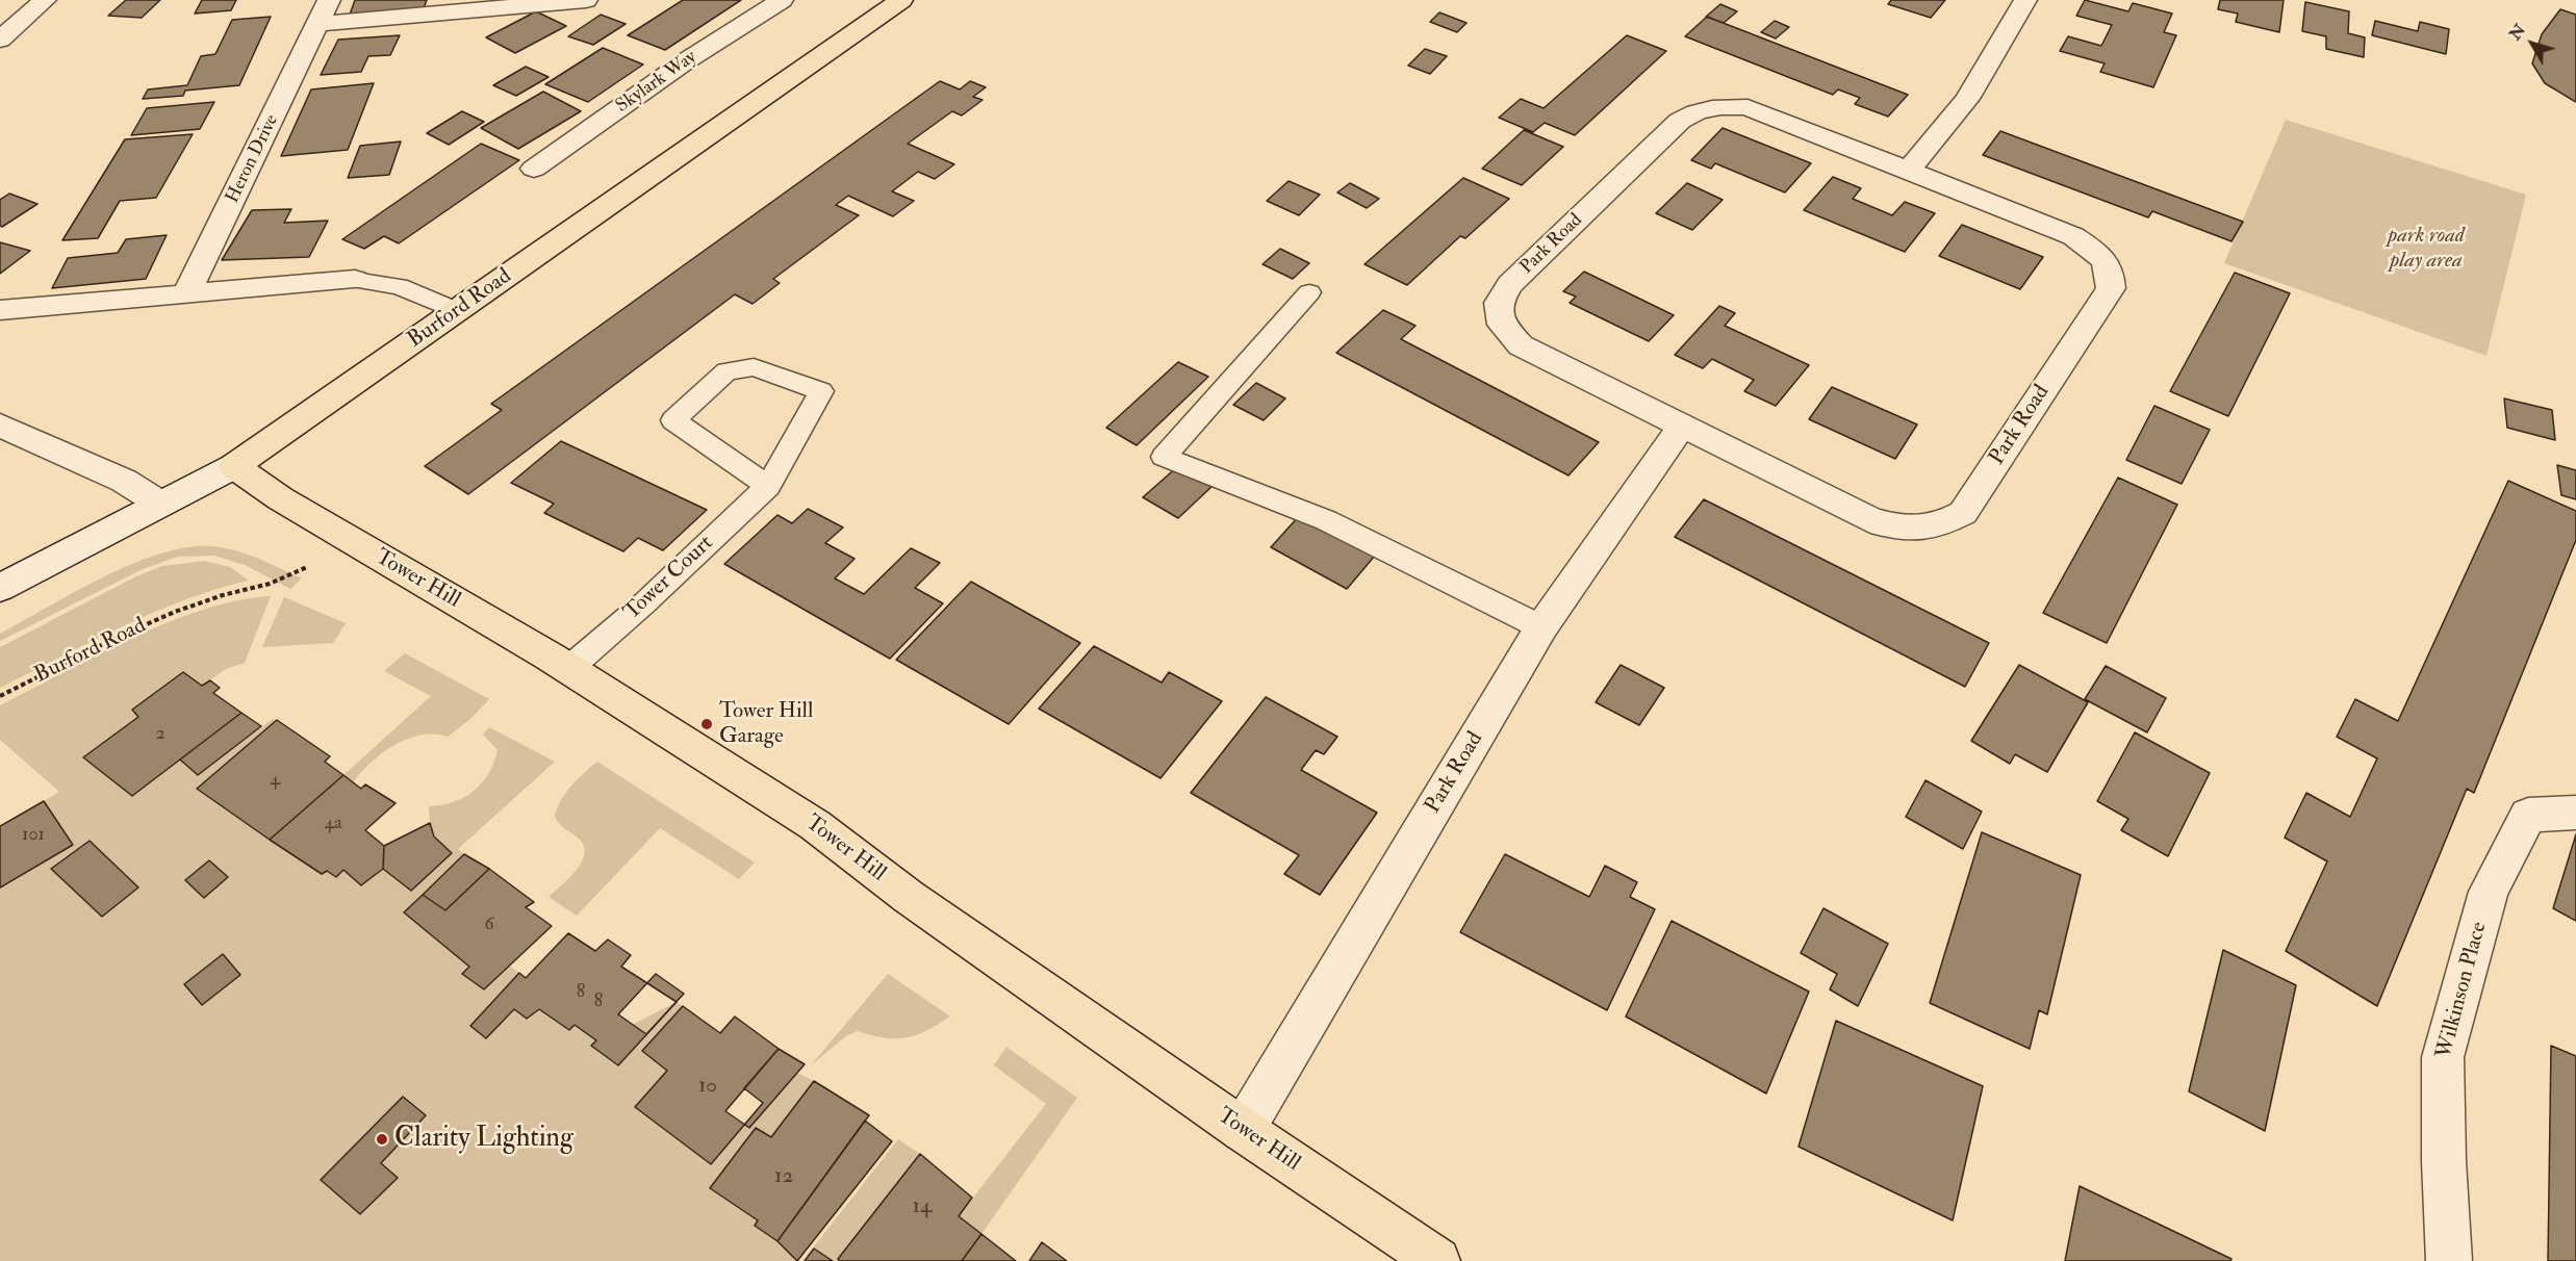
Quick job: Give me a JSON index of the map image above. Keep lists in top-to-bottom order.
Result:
{
  "streets": {
    "main road": ["Burford Road", "Tower Hill"],
    "street": [
      "Skylark Way",
      "Heron Drive",
      "Park Road",
      "Wilkinson Place"
    ],
    "lane": ["Tower Court"]
  },
  "crossings": [
    ["Park Road", "Tower Hill"],
    ["Burford Road", "Tower Hill"],
    ["Tower Court", "Tower Hill"]
  ],
  "parks": ["park road play area"],
  "places": ["Tower Hill Garage", "Clarity Lighting"],
  "house_numbers": [
    "2",
    "4",
    "4a",
    "101",
    "6",
    "8",
    "8",
    "10",
    "12",
    "14"
  ],
  "north": "top left"
}
